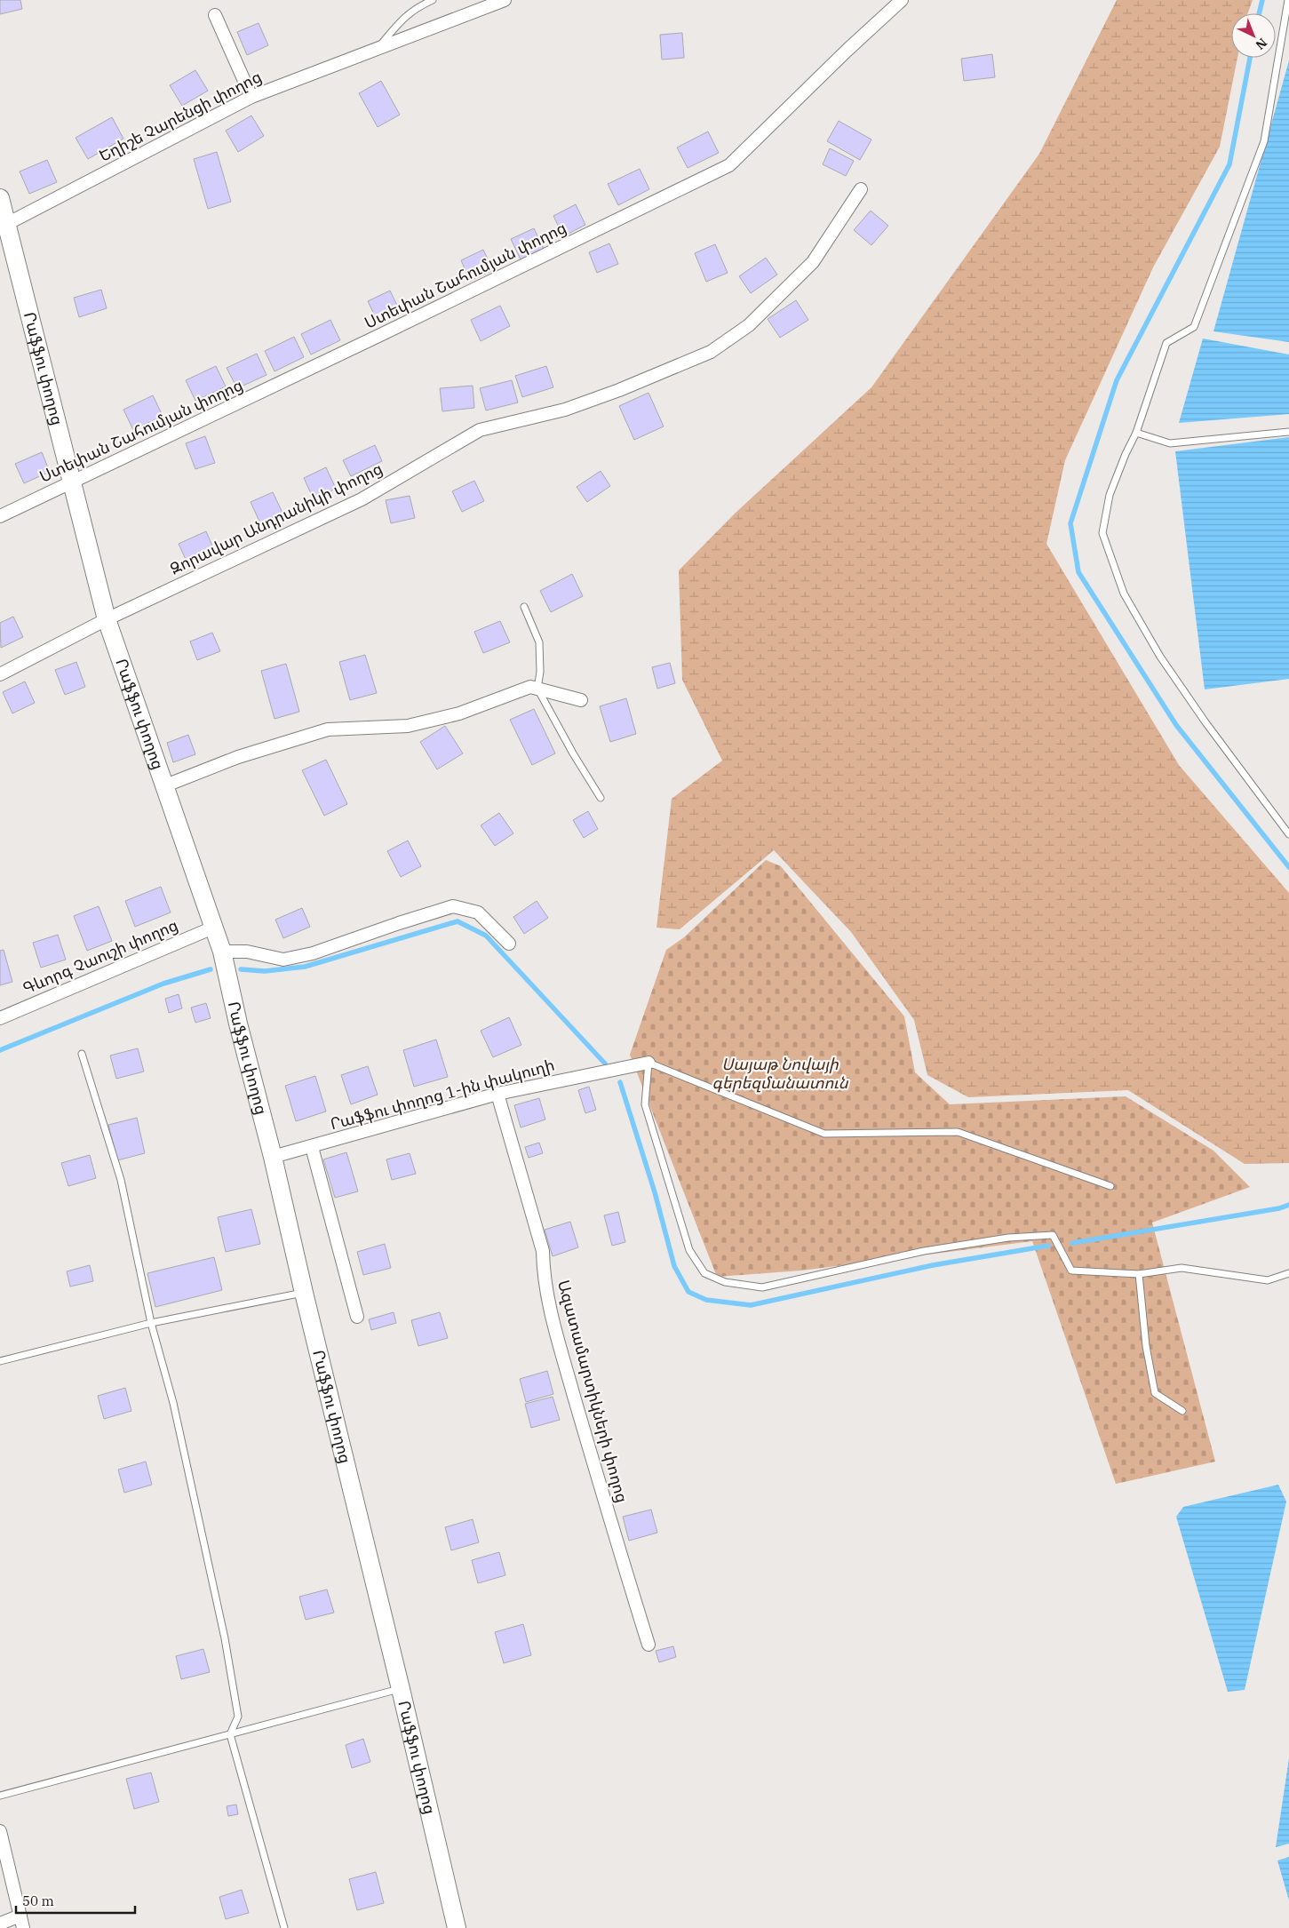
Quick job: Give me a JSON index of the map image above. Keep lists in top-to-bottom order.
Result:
{
  "streets": {
    "main road": ["Րաֆֆու փողոց"],
    "street": [
      "Եղիշե Չարենցի փողոց",
      "Ստեփան Շահումյան փողոց",
      "Զորավար Անդրանիկի փողոց",
      "Գևորգ Չաուշի փողոց",
      "Րաֆֆու փողոց 1-ին փակուղի",
      "Ազատամարտիկների փողոց"
    ]
  },
  "crossings": [
    ["Եղիշե Չարենցի փողոց", "Րաֆֆու փողոց"],
    ["Ստեփան Շահումյան փողոց", "Րաֆֆու փողոց"],
    ["Րաֆֆու փողոց", "Զորավար Անդրանիկի փողոց"],
    ["Րաֆֆու փողոց", "Գևորգ Չաուշի փողոց"],
    ["Րաֆֆու փողոց", "Րաֆֆու փողոց 1-ին փակուղի"],
    ["Րաֆֆու փողոց 1-ին փակուղի", "Ազատամարտիկների փողոց"]
  ],
  "parks": ["Սայաթ Նովայի գերեզմանատուն"],
  "scale_bar": "50 m",
  "north": "bottom right"
}
